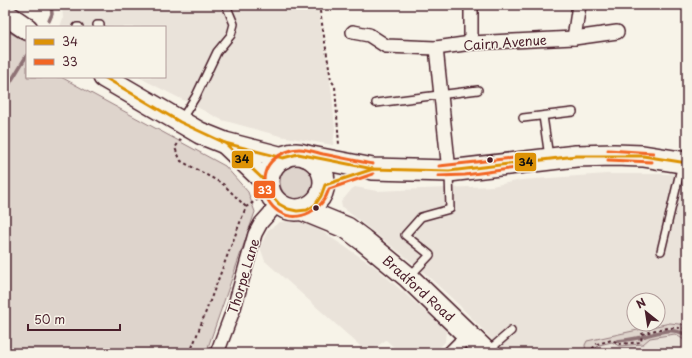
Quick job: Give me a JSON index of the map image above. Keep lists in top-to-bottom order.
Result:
{
  "streets": {
    "main road": ["Bradford Road"],
    "street": ["Cairn Avenue", "Thorpe Lane"]
  },
  "crossings": [
    ["Thorpe Lane", "Bradford Road"]
  ],
  "lines": ["transit line 34", "transit line 33"],
  "legend": ["34", "33"],
  "scale_bar": "50 m",
  "north": "top left"
}
